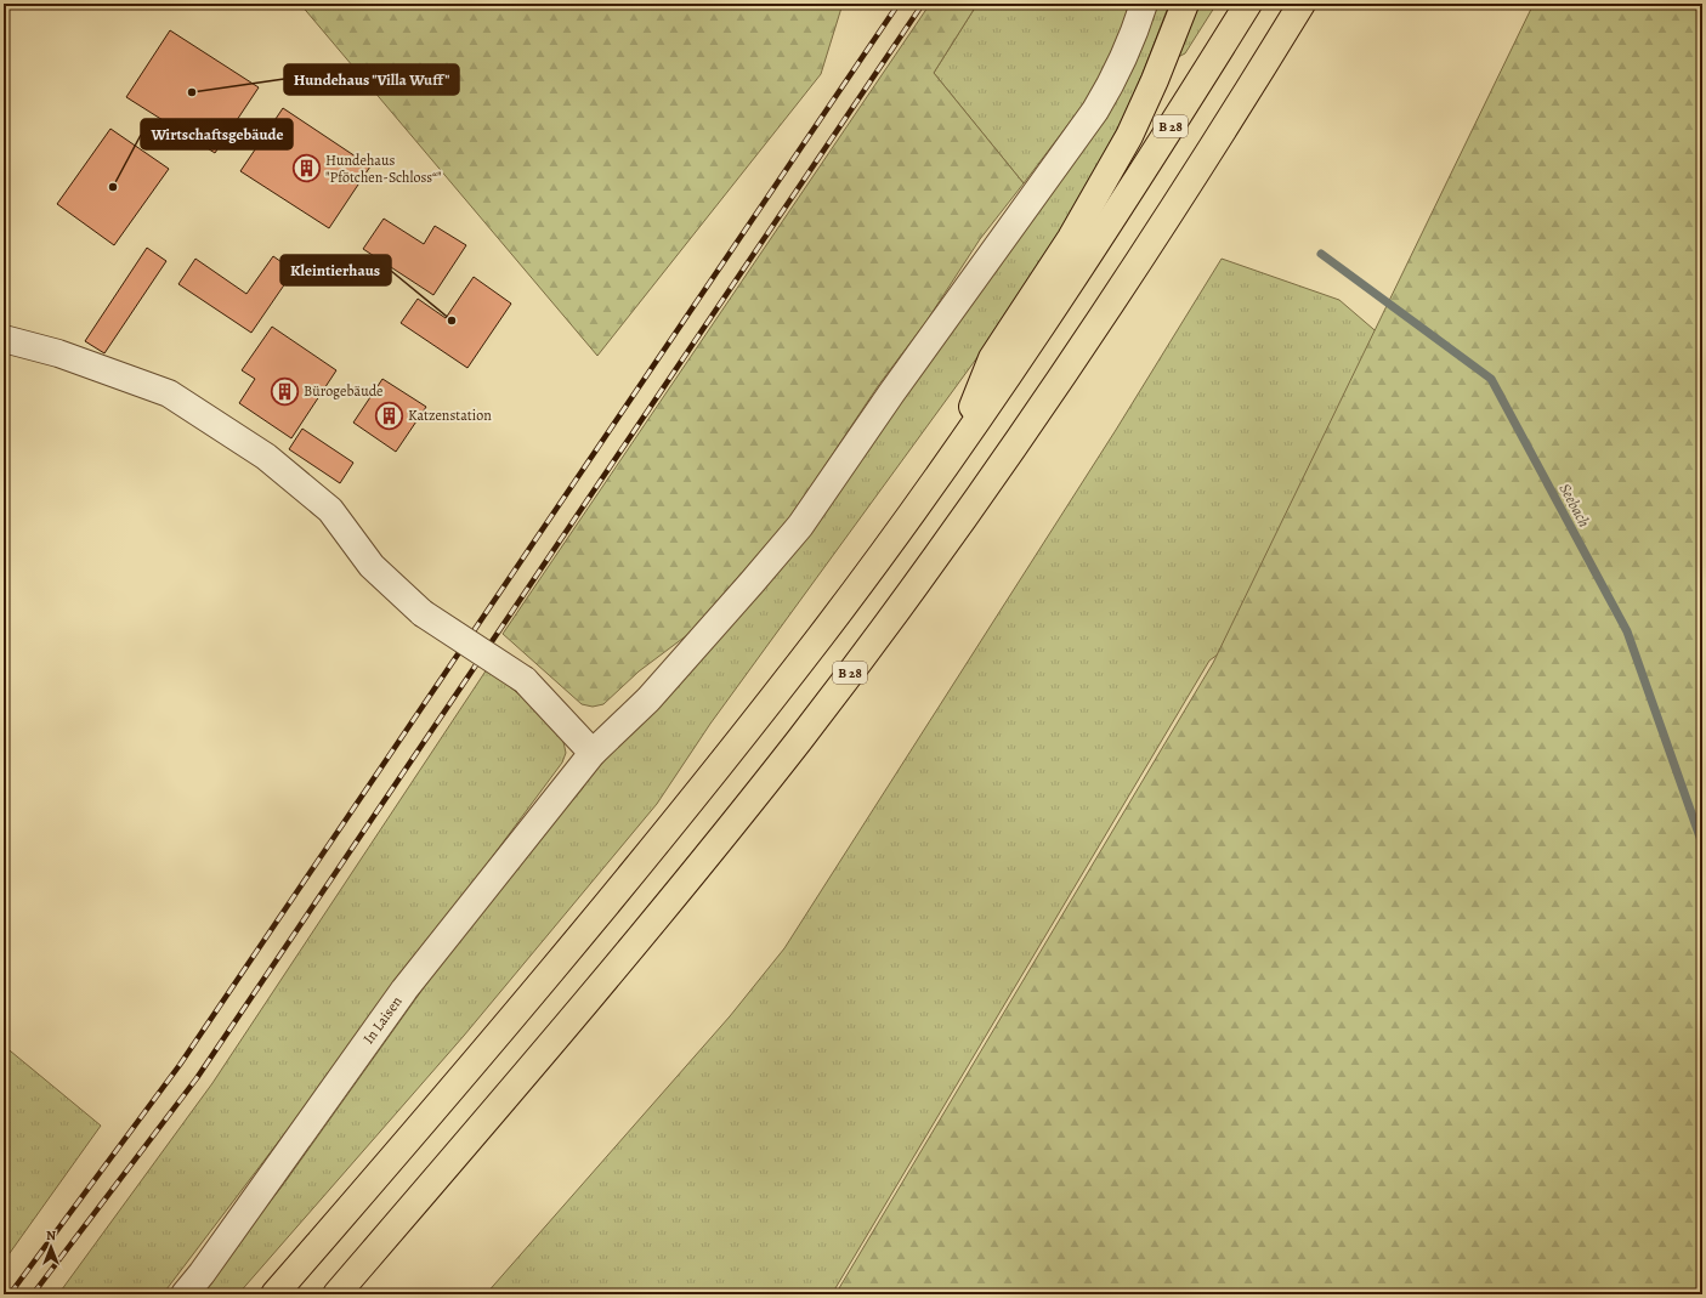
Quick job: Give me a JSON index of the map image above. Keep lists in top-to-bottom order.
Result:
{
  "streets": {
    "highway": ["B 28"],
    "street": ["In Laisen"]
  },
  "water": ["Seebach"],
  "places": {
    "other": ["Hundehaus \"Villa Wuff\"", "Wirtschaftsgebäude", "Kleintierhaus"],
    "building": ["Hundehaus \"Pfötchen-Schloss“\"", "Bürogebäude", "Katzenstation"]
  },
  "north": "top"
}
